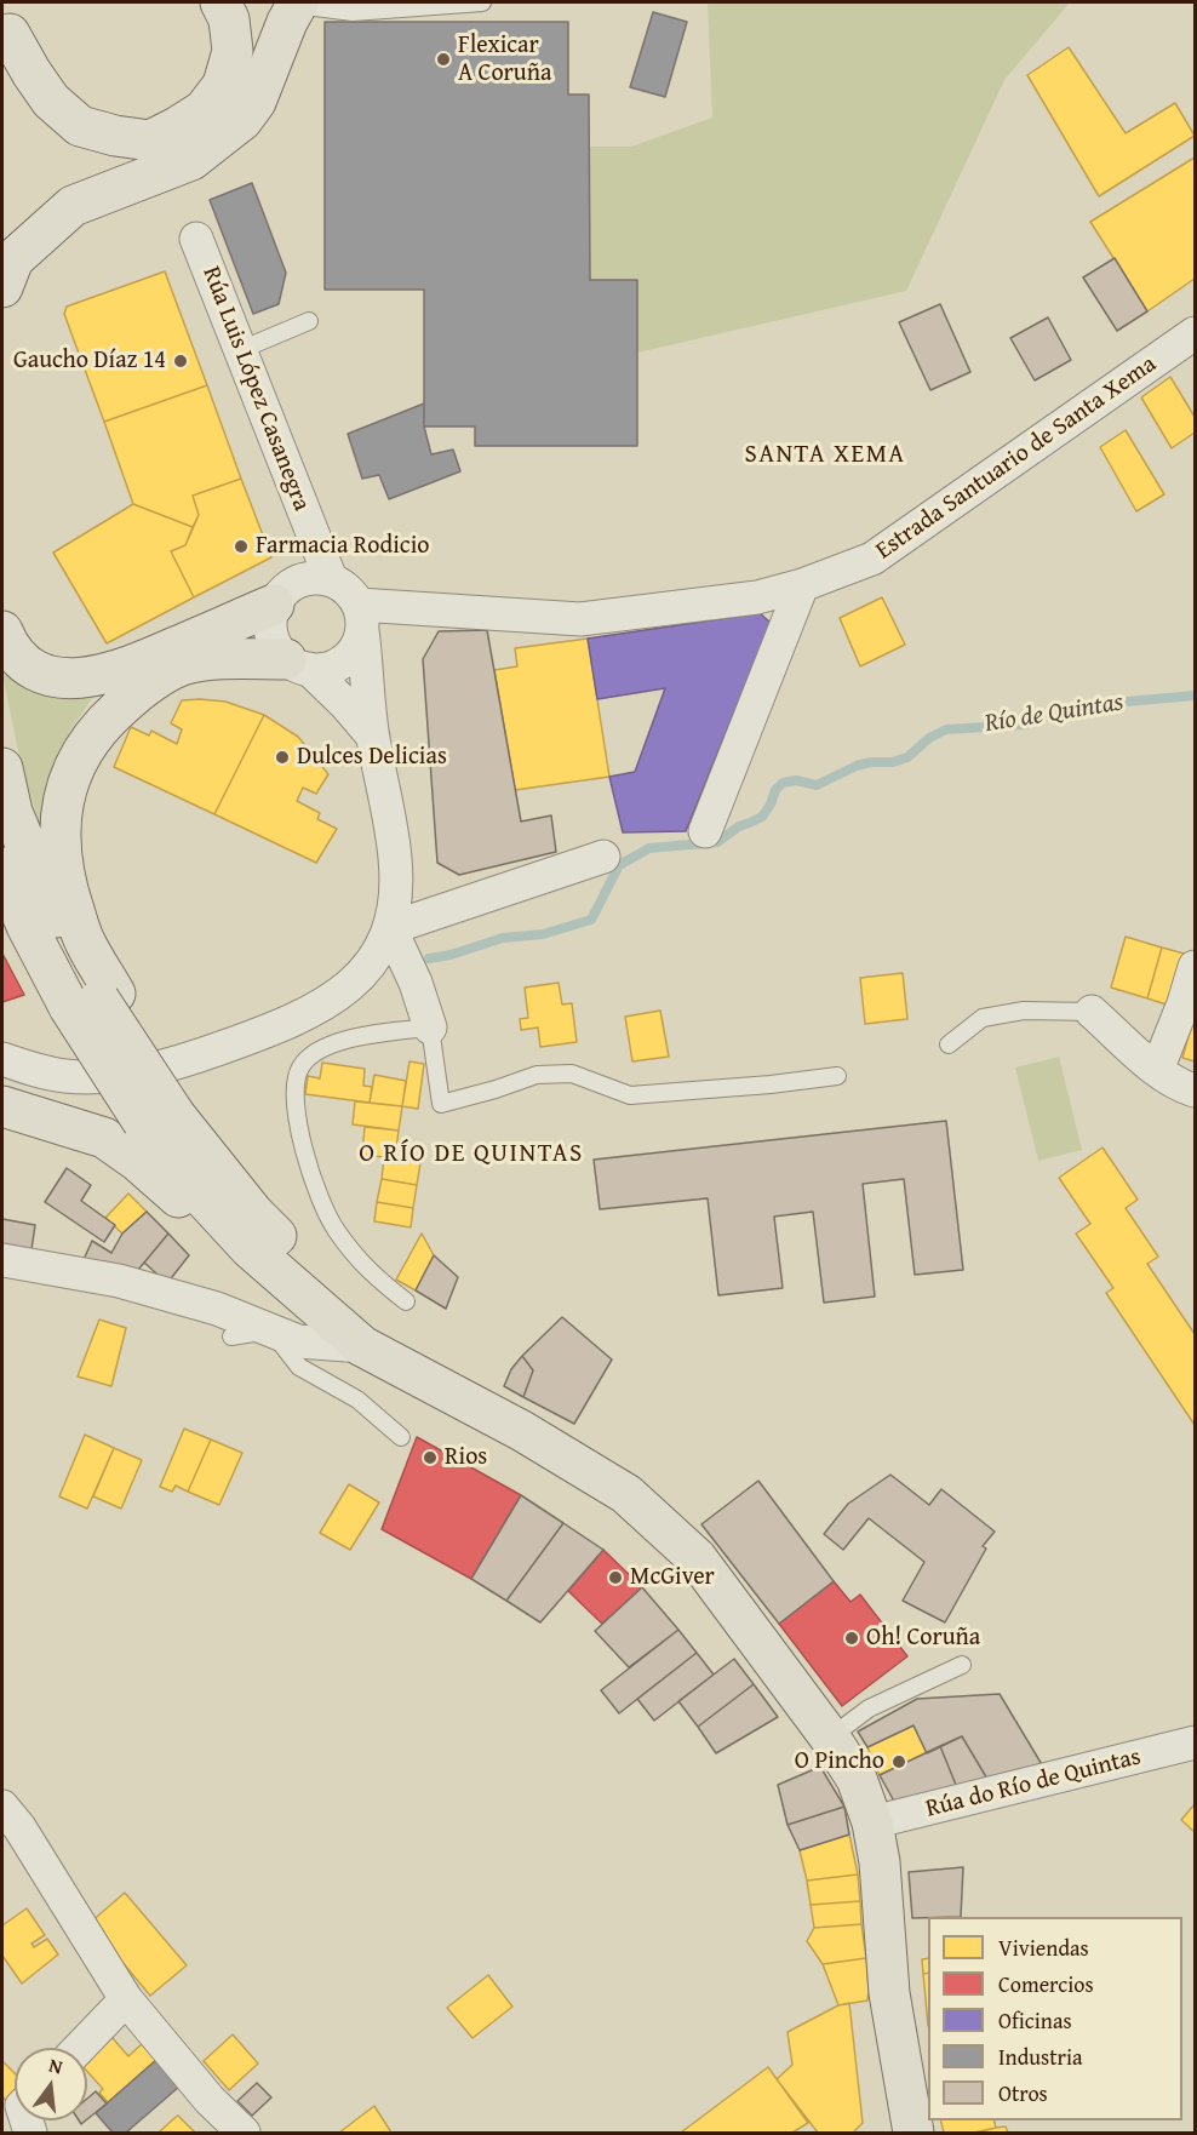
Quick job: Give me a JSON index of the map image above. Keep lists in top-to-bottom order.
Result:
{
  "streets": {
    "street": ["Rúa Luis López Casanegra", "Estrada Santuario de Santa Xema", "Rúa do Río de Quintas"]
  },
  "crossings": [
    ["Rúa Luis López Casanegra", "Estrada Santuario de Santa Xema"]
  ],
  "districts": ["SANTA XEMA", "O RÍO DE QUINTAS"],
  "water": ["Río de Quintas"],
  "places": [
    "Flexicar A Coruña",
    "Gaucho Díaz 14",
    "Farmacia Rodicio",
    "Dulces Delicias",
    "Rios",
    "McGiver",
    "Oh! Coruña",
    "O Pincho"
  ],
  "legend": [
    "Viviendas",
    "Comercios",
    "Oficinas",
    "Industria",
    "Otros"
  ],
  "north": "top"
}
